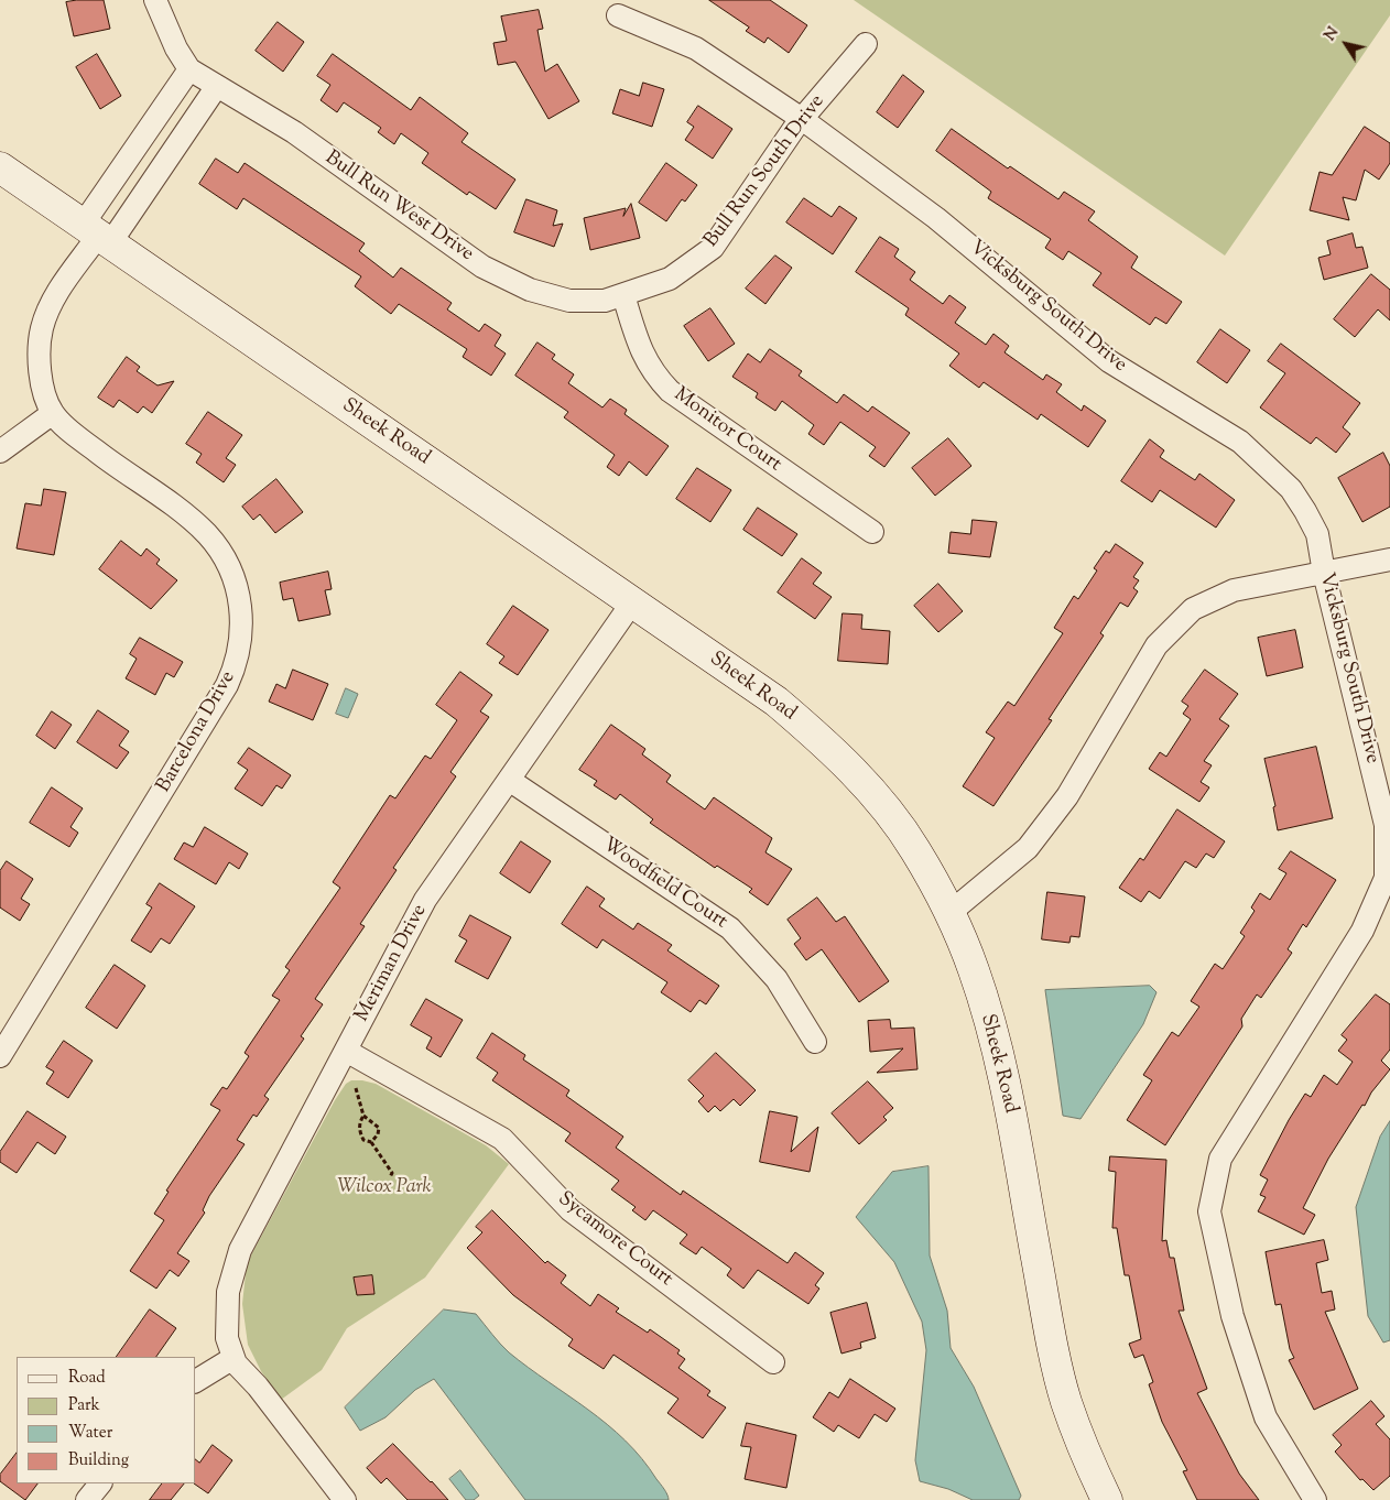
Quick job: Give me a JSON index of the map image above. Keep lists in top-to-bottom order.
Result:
{
  "streets": {
    "street": [
      "Bull Run South Drive",
      "Bull Run West Drive",
      "Vicksburg South Drive",
      "Monitor Court",
      "Sheek Road",
      "Barcelona Drive",
      "Woodfield Court",
      "Meriman Drive",
      "Sycamore Court"
    ]
  },
  "crossings": [
    ["Bull Run South Drive", "Bull Run West Drive"],
    ["Bull Run South Drive", "Vicksburg South Drive"],
    ["Bull Run South Drive", "Monitor Court"],
    ["Bull Run West Drive", "Monitor Court"],
    ["Sheek Road", "Barcelona Drive"],
    ["Sheek Road", "Meriman Drive"],
    ["Woodfield Court", "Meriman Drive"],
    ["Meriman Drive", "Sycamore Court"]
  ],
  "parks": ["Wilcox Park"],
  "legend": [
    "Road",
    "Park",
    "Water",
    "Building"
  ],
  "north": "top left"
}
